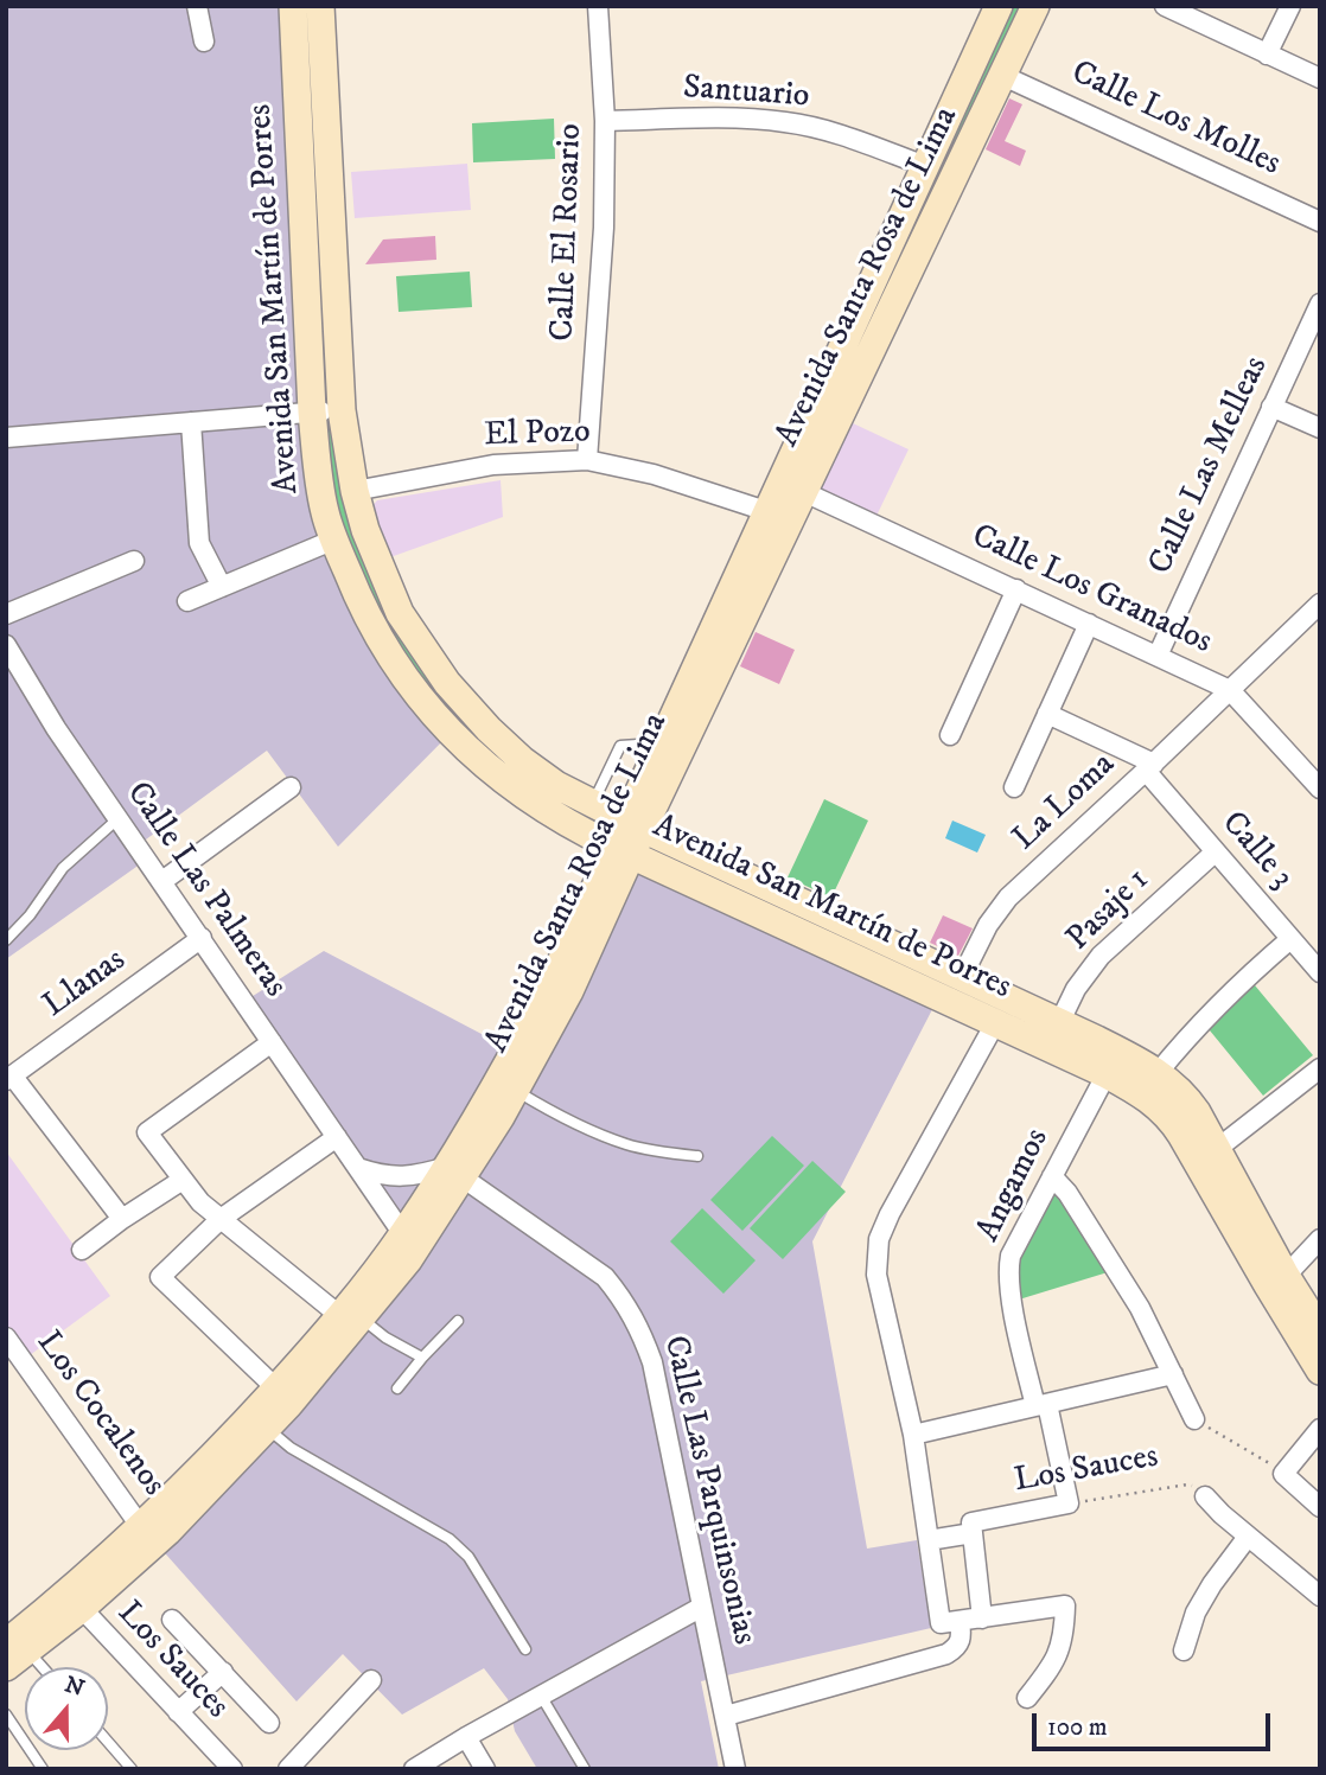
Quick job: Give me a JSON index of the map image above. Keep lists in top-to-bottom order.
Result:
{
  "streets": {
    "main road": ["Avenida Santa Rosa de Lima", "Avenida San Martín de Porres"],
    "street": [
      "Santuario",
      "Calle Los Molles",
      "Calle El Rosario",
      "El Pozo",
      "Calle Las Melleas",
      "Calle Los Granados",
      "La Loma",
      "Calle 3",
      "Calle Las Palmeras",
      "Pasaje 1",
      "Llanas",
      "Angamos",
      "Los Cocalenos",
      "Los Sauces",
      "Calle Las Parquinsonias"
    ]
  },
  "crossings": [
    ["Santuario", "Calle El Rosario"],
    ["Santuario", "Avenida Santa Rosa de Lima"],
    ["Calle Los Molles", "Avenida Santa Rosa de Lima"],
    ["Calle El Rosario", "El Pozo"],
    ["Avenida Santa Rosa de Lima", "Avenida San Martín de Porres"],
    ["Avenida Santa Rosa de Lima", "El Pozo"],
    ["Avenida Santa Rosa de Lima", "Calle Los Granados"],
    ["Avenida Santa Rosa de Lima", "Calle Las Palmeras"],
    ["Avenida Santa Rosa de Lima", "Los Cocalenos"],
    ["Avenida Santa Rosa de Lima", "Los Sauces"],
    ["Avenida Santa Rosa de Lima", "Calle Las Parquinsonias"],
    ["Avenida San Martín de Porres", "El Pozo"],
    ["Avenida San Martín de Porres", "La Loma"],
    ["Avenida San Martín de Porres", "Pasaje 1"],
    ["Avenida San Martín de Porres", "Angamos"],
    ["Calle Las Melleas", "Calle Los Granados"],
    ["Calle Los Granados", "La Loma"],
    ["La Loma", "Calle 3"],
    ["Calle 3", "Pasaje 1"],
    ["Calle Las Palmeras", "Llanas"],
    ["Angamos", "Los Sauces"]
  ],
  "scale_bar": "100 m",
  "north": "top"
}
